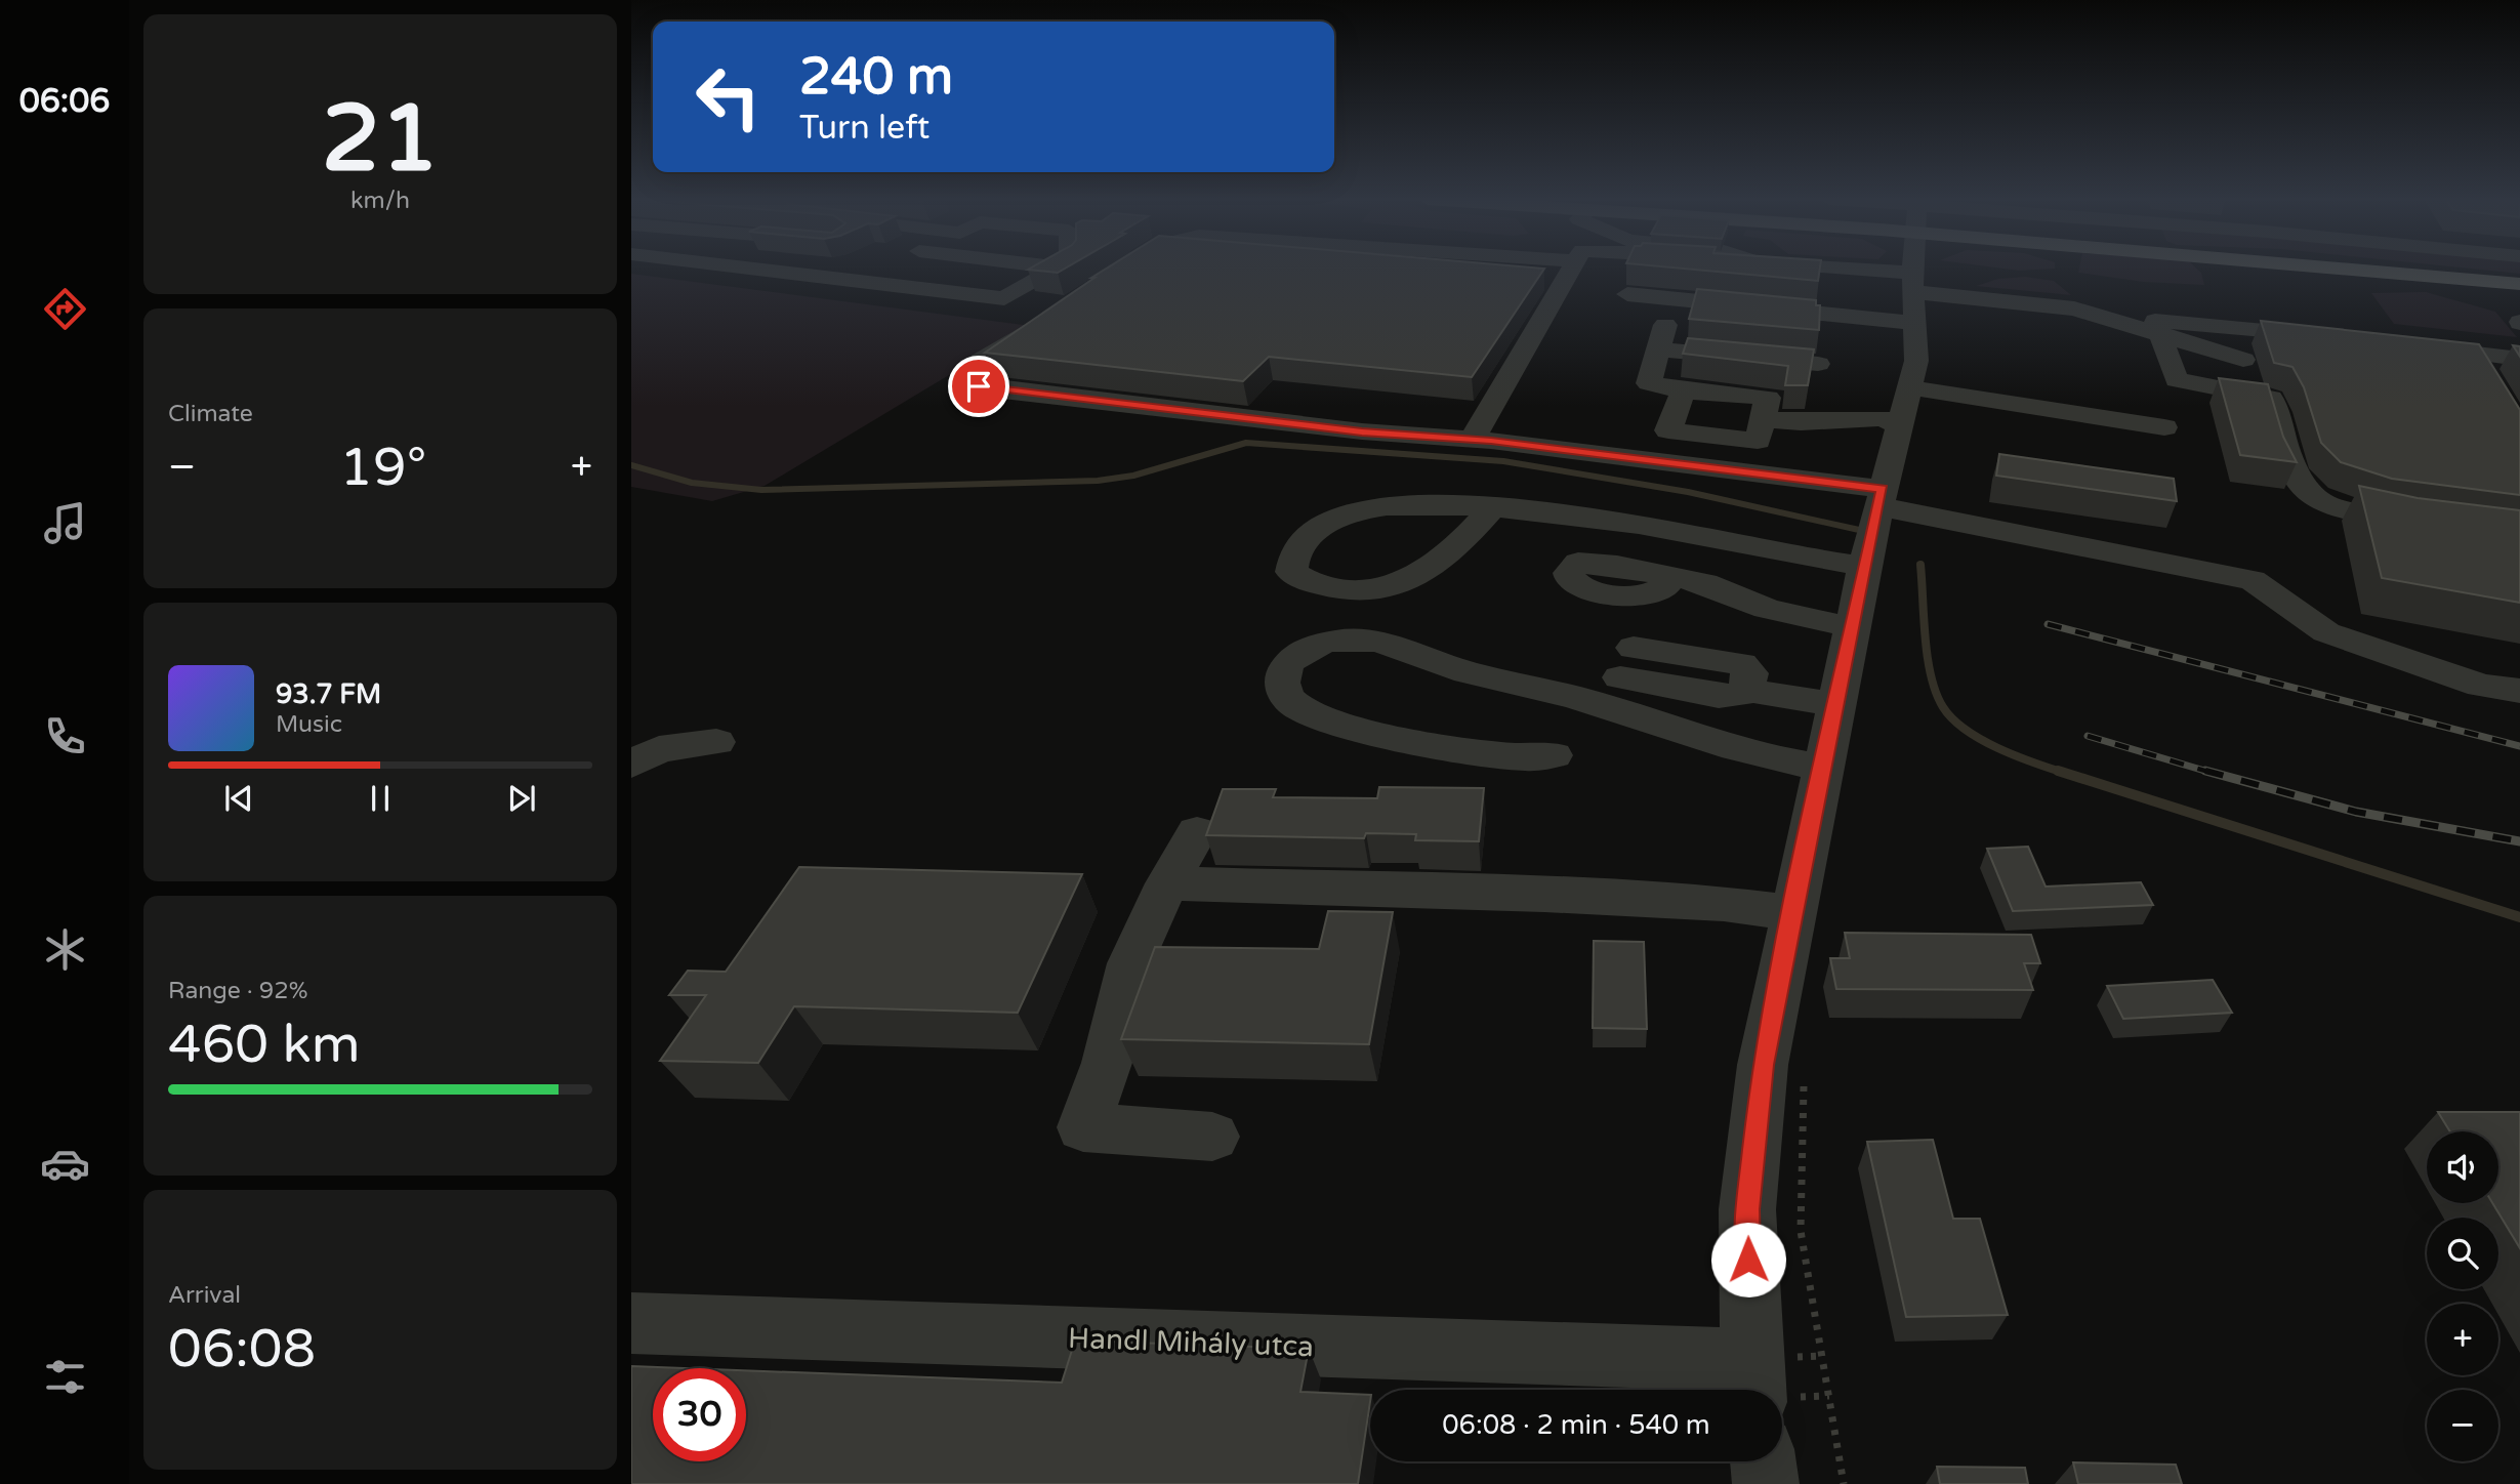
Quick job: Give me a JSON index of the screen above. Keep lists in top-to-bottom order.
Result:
{
  "streets": {
    "street": ["Handl Mihály utca"]
  },
  "page": {
    "tabs": "06:06",
    "tile": [
      ["21", "km/h"],
      "Climate",
      ["Range · 92%", "460 km"],
      ["Arrival", "06:08"]
    ],
    "turn": ["240 m", "Turn left"],
    "heat": ["−", "19°", "+"],
    "song": ["93.7 FM", "Music"],
    "map_buttons": ["+", "−"],
    "limit": "30",
    "trip": "06:08 · 2 min · 540 m"
  }
}
